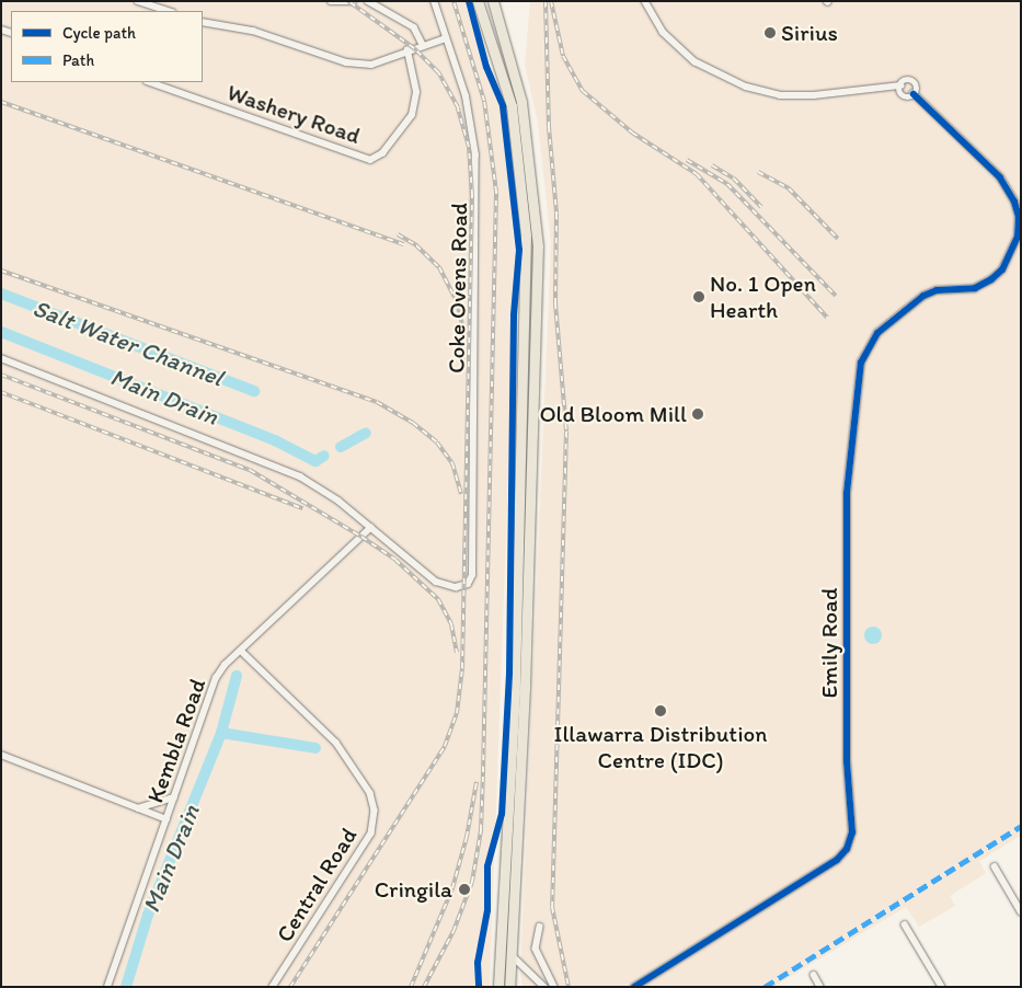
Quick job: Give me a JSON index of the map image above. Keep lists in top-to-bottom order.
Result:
{
  "streets": {
    "street": [
      "Washery Road",
      "Coke Ovens Road",
      "Emily Road",
      "Kembla Road",
      "Central Road"
    ]
  },
  "crossings": [
    ["Coke Ovens Road", "Kembla Road"],
    ["Kembla Road", "Central Road"]
  ],
  "water": ["Salt Water Channel", "Main Drain"],
  "places": [
    "Sirius",
    "No. 1 Open Hearth",
    "Old Bloom Mill",
    "Illawarra Distribution Centre (IDC)",
    "Cringila"
  ],
  "legend": ["Cycle path", "Path"]
}
